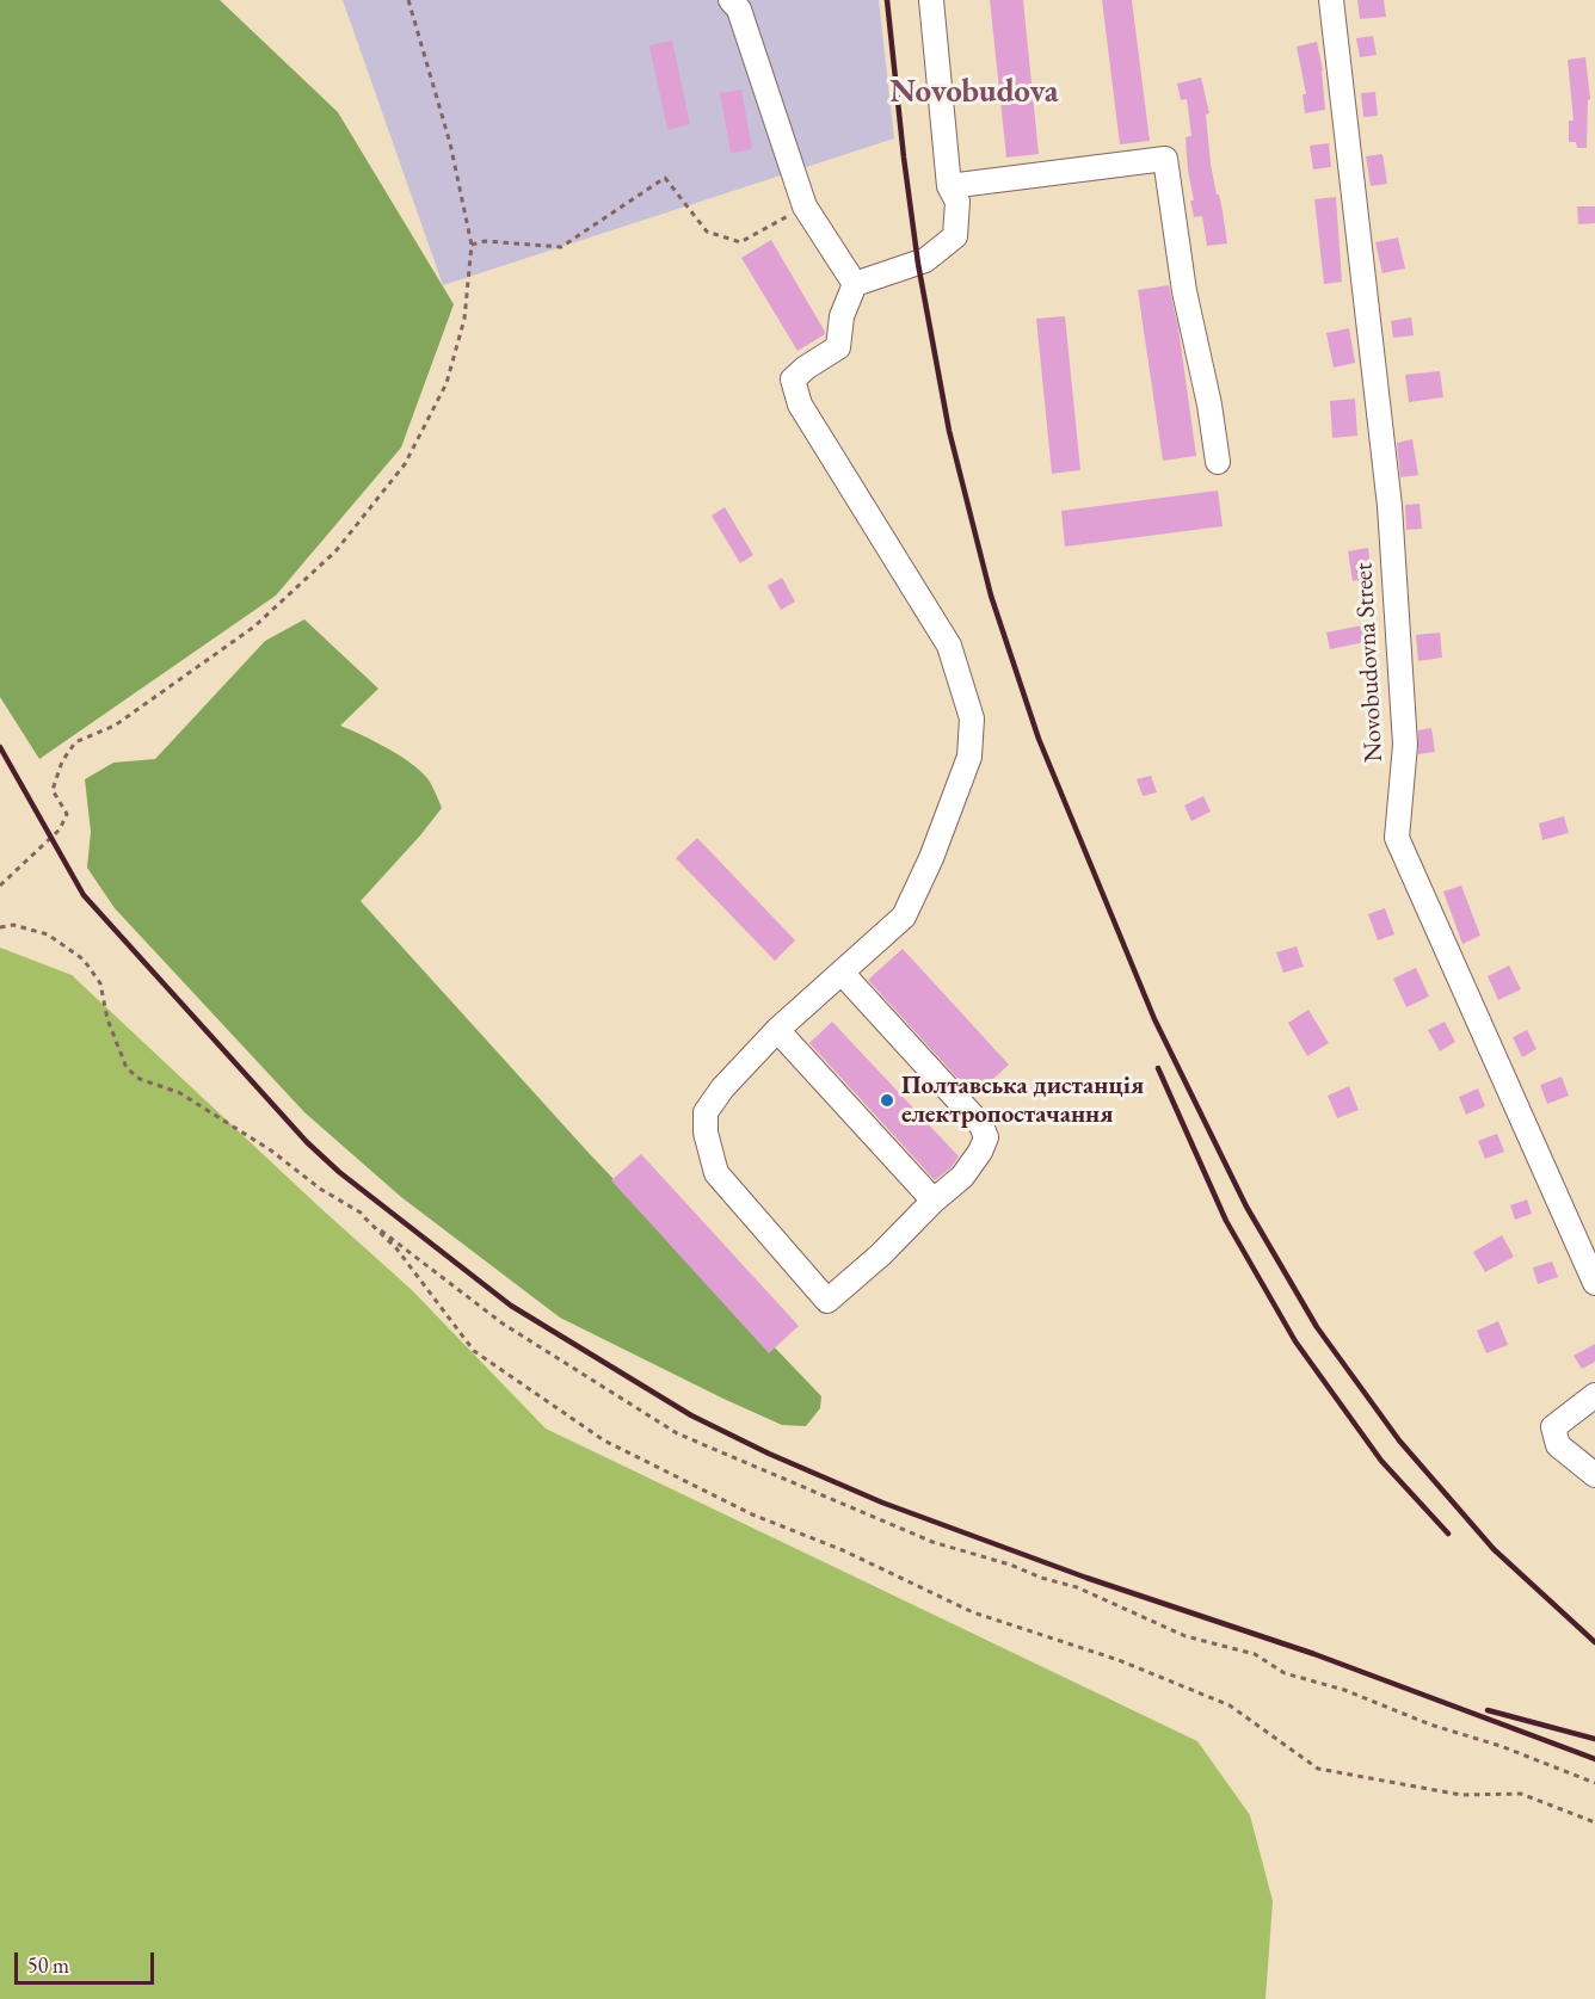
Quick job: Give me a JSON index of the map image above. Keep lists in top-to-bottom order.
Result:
{
  "streets": {
    "street": ["Novobudovna Street"]
  },
  "districts": ["Novobudova"],
  "places": ["Полтавська дистанція електропостачання"],
  "scale_bar": "50 m"
}
